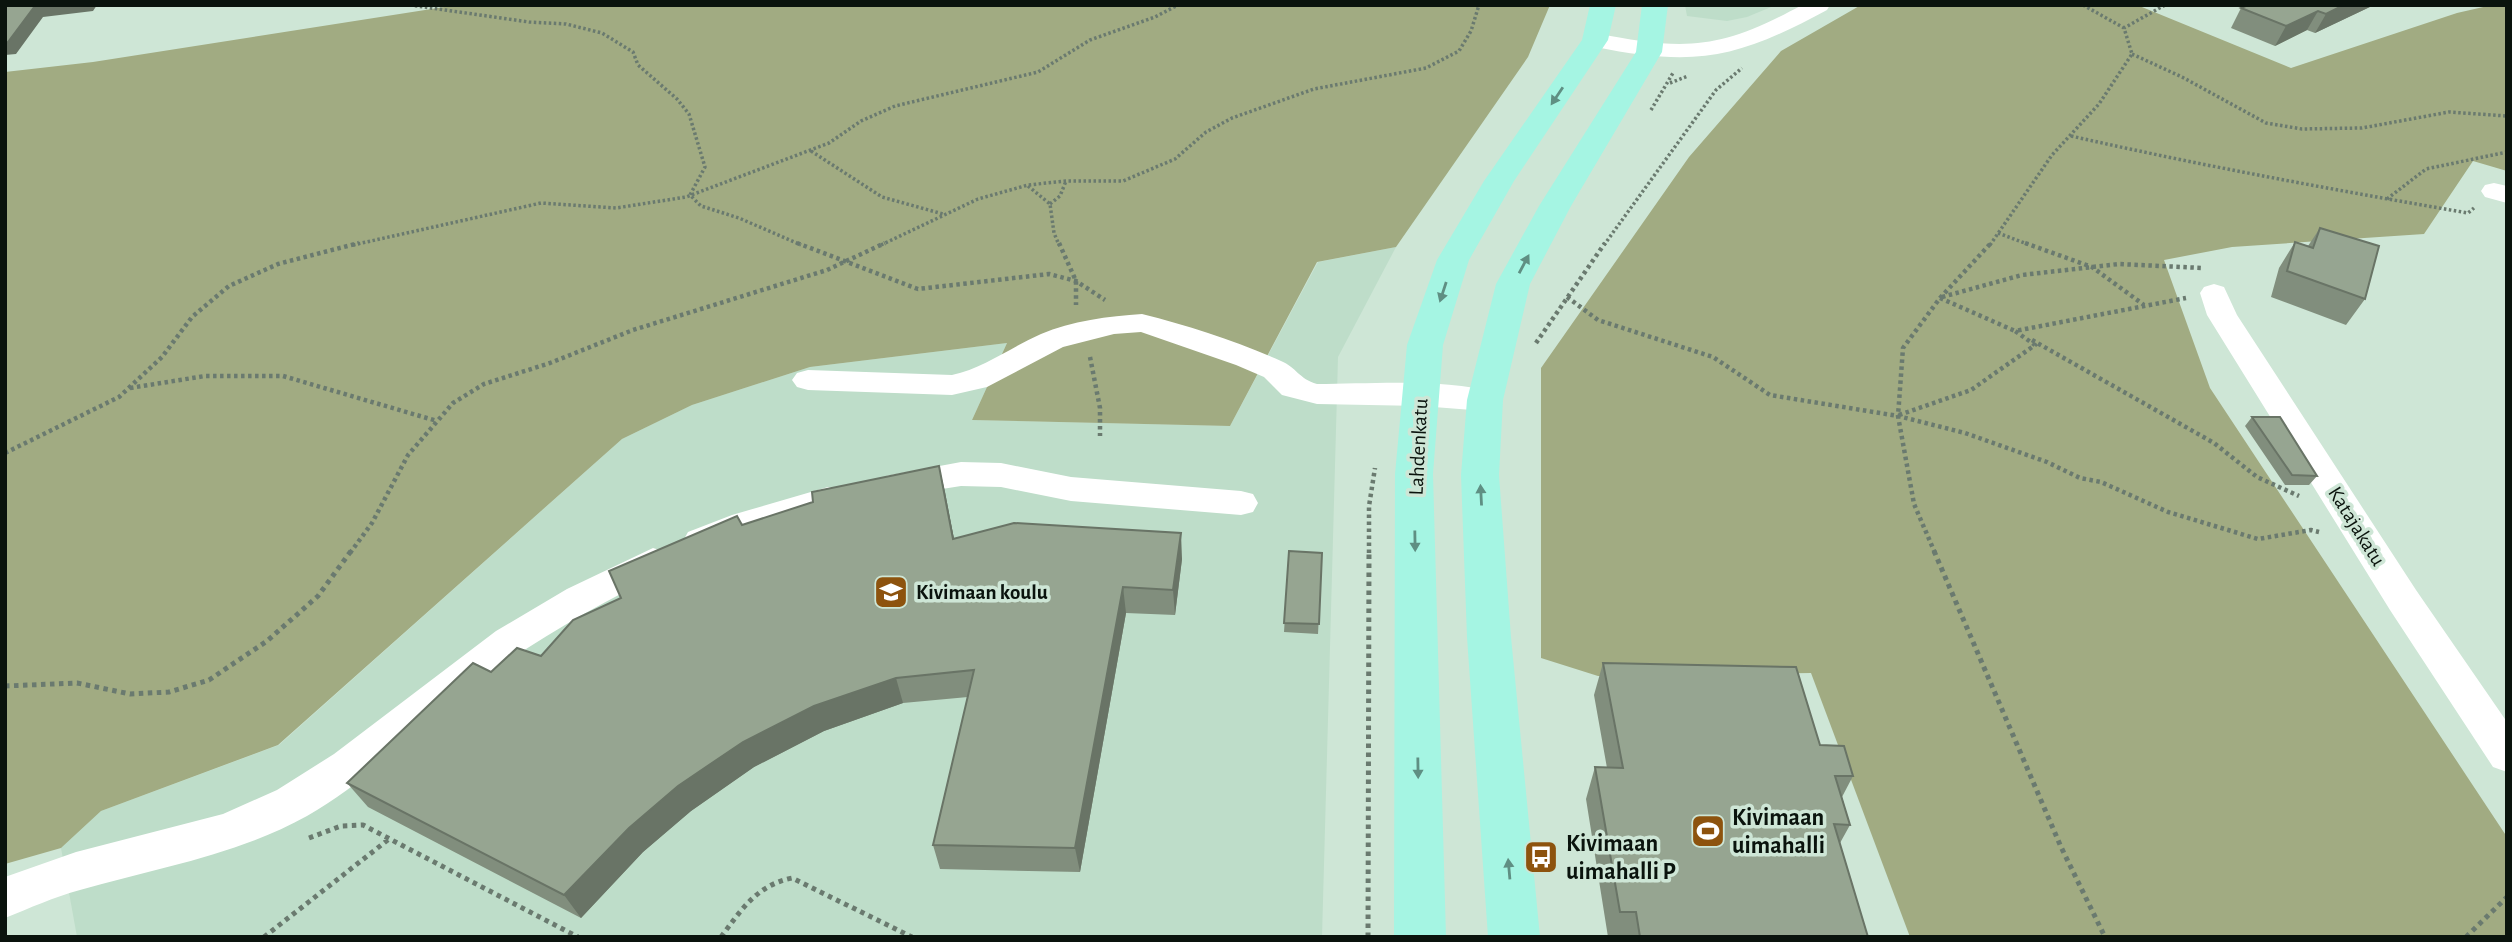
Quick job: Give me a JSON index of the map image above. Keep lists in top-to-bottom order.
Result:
{
  "streets": {
    "main road": ["Lahdenkatu"],
    "street": ["Katajakatu"]
  },
  "places": {
    "school or university": ["Kivimaan koulu"],
    "sports": ["Kivimaan uimahalli"],
    "bus stop": ["Kivimaan uimahalli P"]
  }
}
